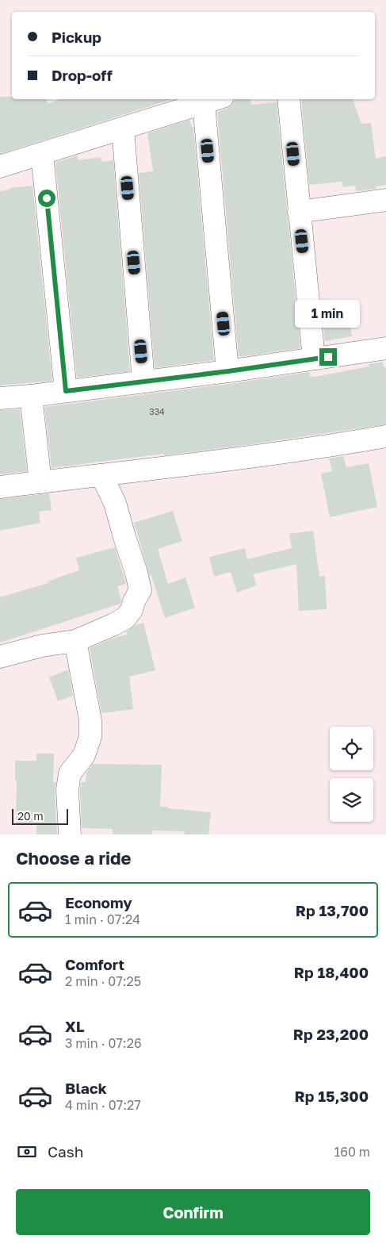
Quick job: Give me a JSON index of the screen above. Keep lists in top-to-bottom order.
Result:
{
  "house_numbers": ["334"],
  "scale_bar": "20 m",
  "page": {
    "banner": ["Pickup", "Drop-off"],
    "bubble": "1 min",
    "scale": "20 m",
    "heading": "Choose a ride",
    "list": [
      {
        "name": "Economy",
        "note": "1 min · 07:24",
        "value": "Rp 13,700"
      },
      {
        "name": "Comfort",
        "note": "2 min · 07:25",
        "value": "Rp 18,400"
      },
      {
        "name": "XL",
        "note": "3 min · 07:26",
        "value": "Rp 23,200"
      },
      {
        "name": "Black",
        "note": "4 min · 07:27",
        "value": "Rp 15,300"
      }
    ],
    "pay": ["Cash", "160 m"],
    "buttons": "Confirm"
  }
}
